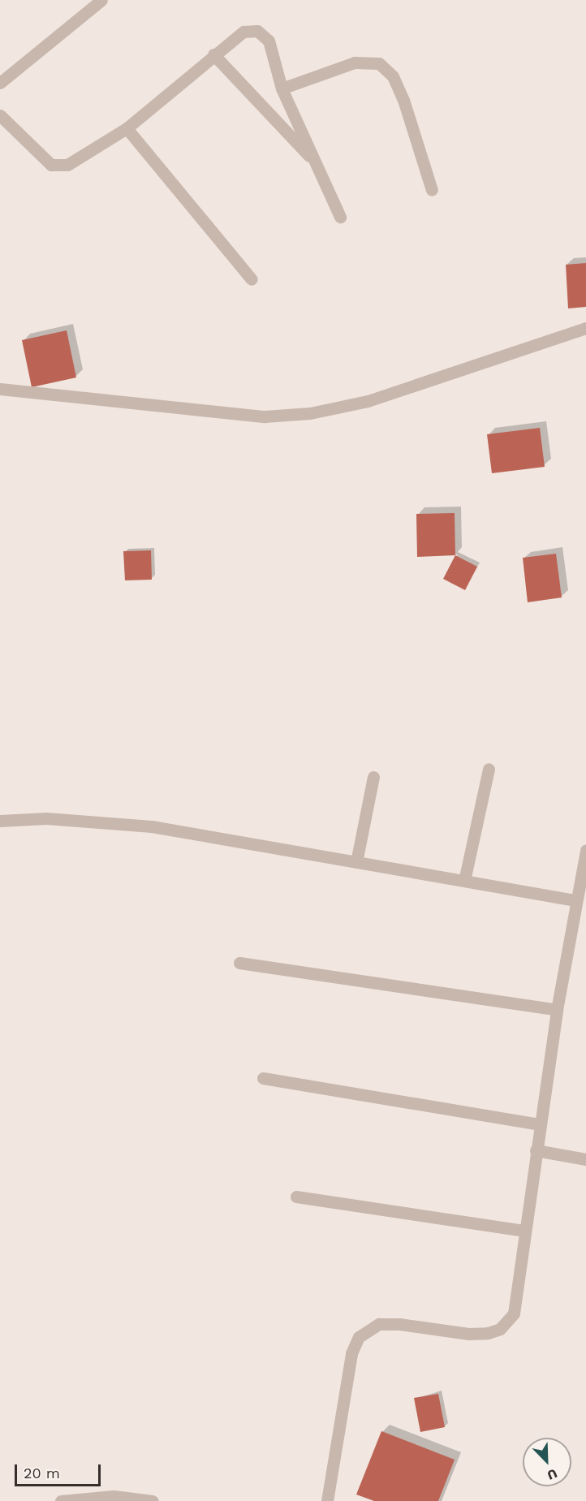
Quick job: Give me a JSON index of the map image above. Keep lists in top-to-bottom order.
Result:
{
  "scale_bar": "20 m",
  "north": "bottom right"
}
